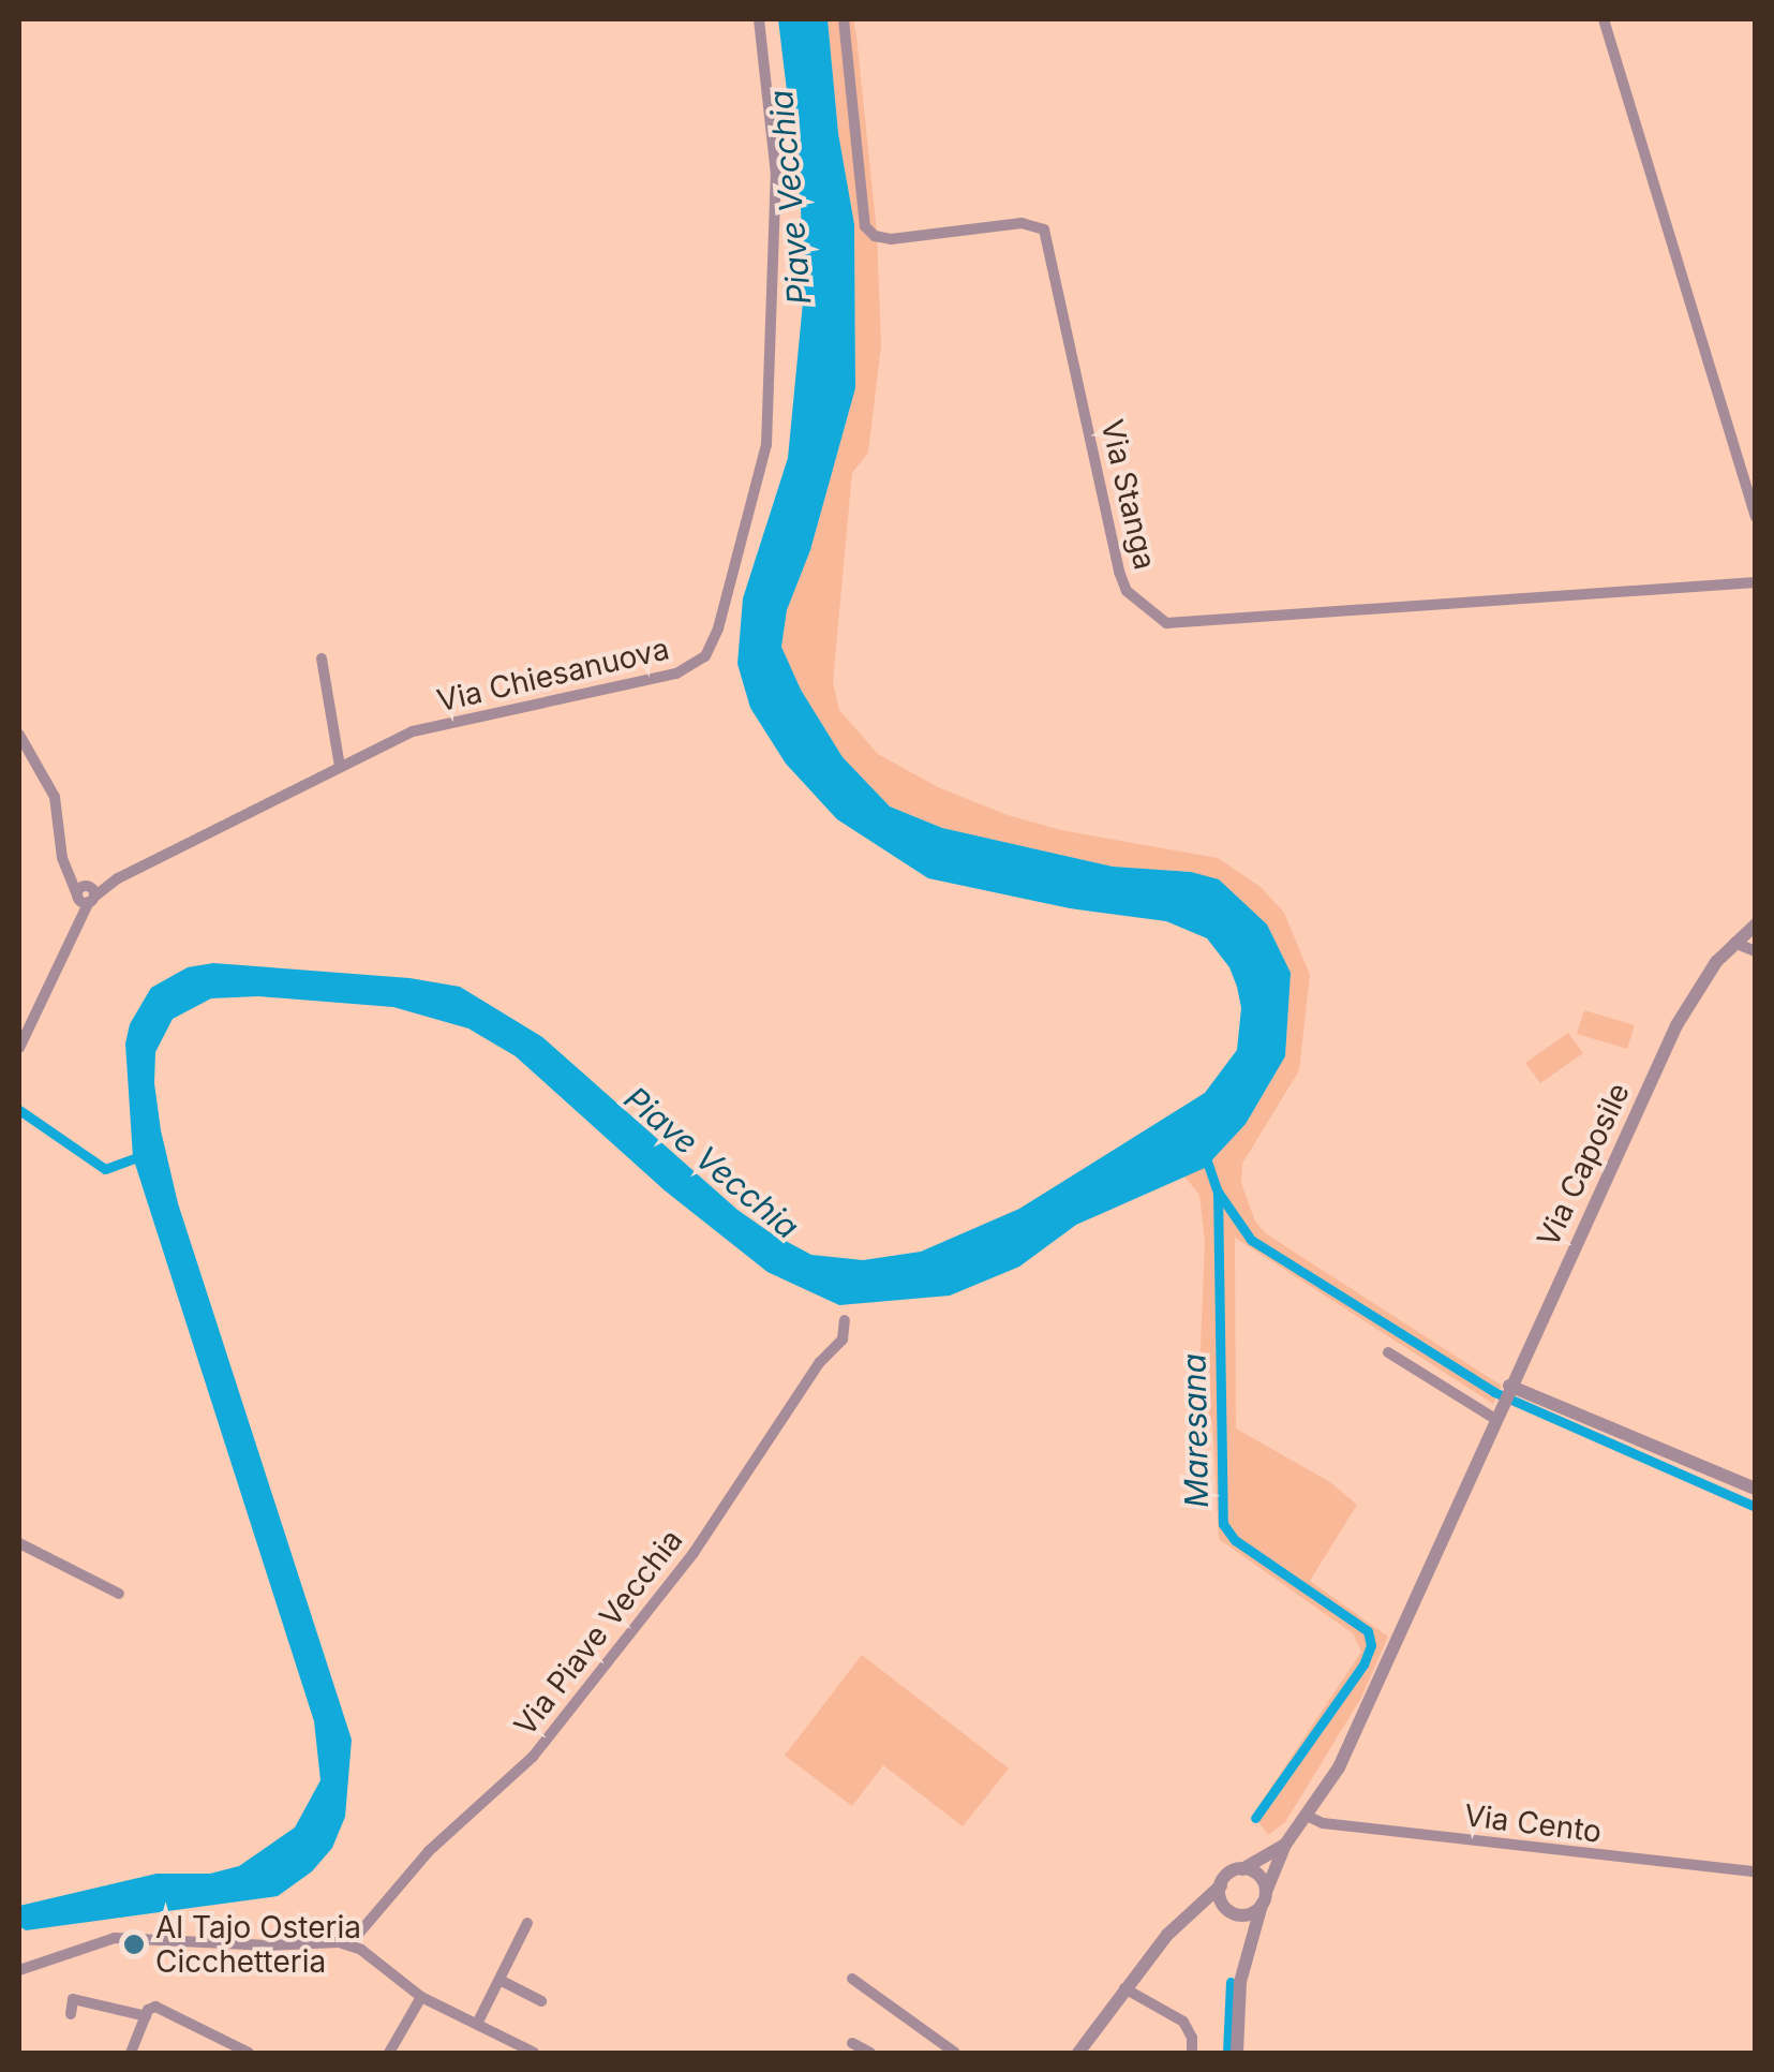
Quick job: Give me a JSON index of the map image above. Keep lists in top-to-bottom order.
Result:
{
  "streets": {
    "street": [
      "Via Stanga",
      "Via Chiesanuova",
      "Via Caposile",
      "Via Piave Vecchia",
      "Via Cento"
    ]
  },
  "crossings": [
    ["Via Caposile", "Via Cento"]
  ],
  "water": ["Piave Vecchia", "Maresana"],
  "places": ["Al Tajo Osteria Cicchetteria"]
}
